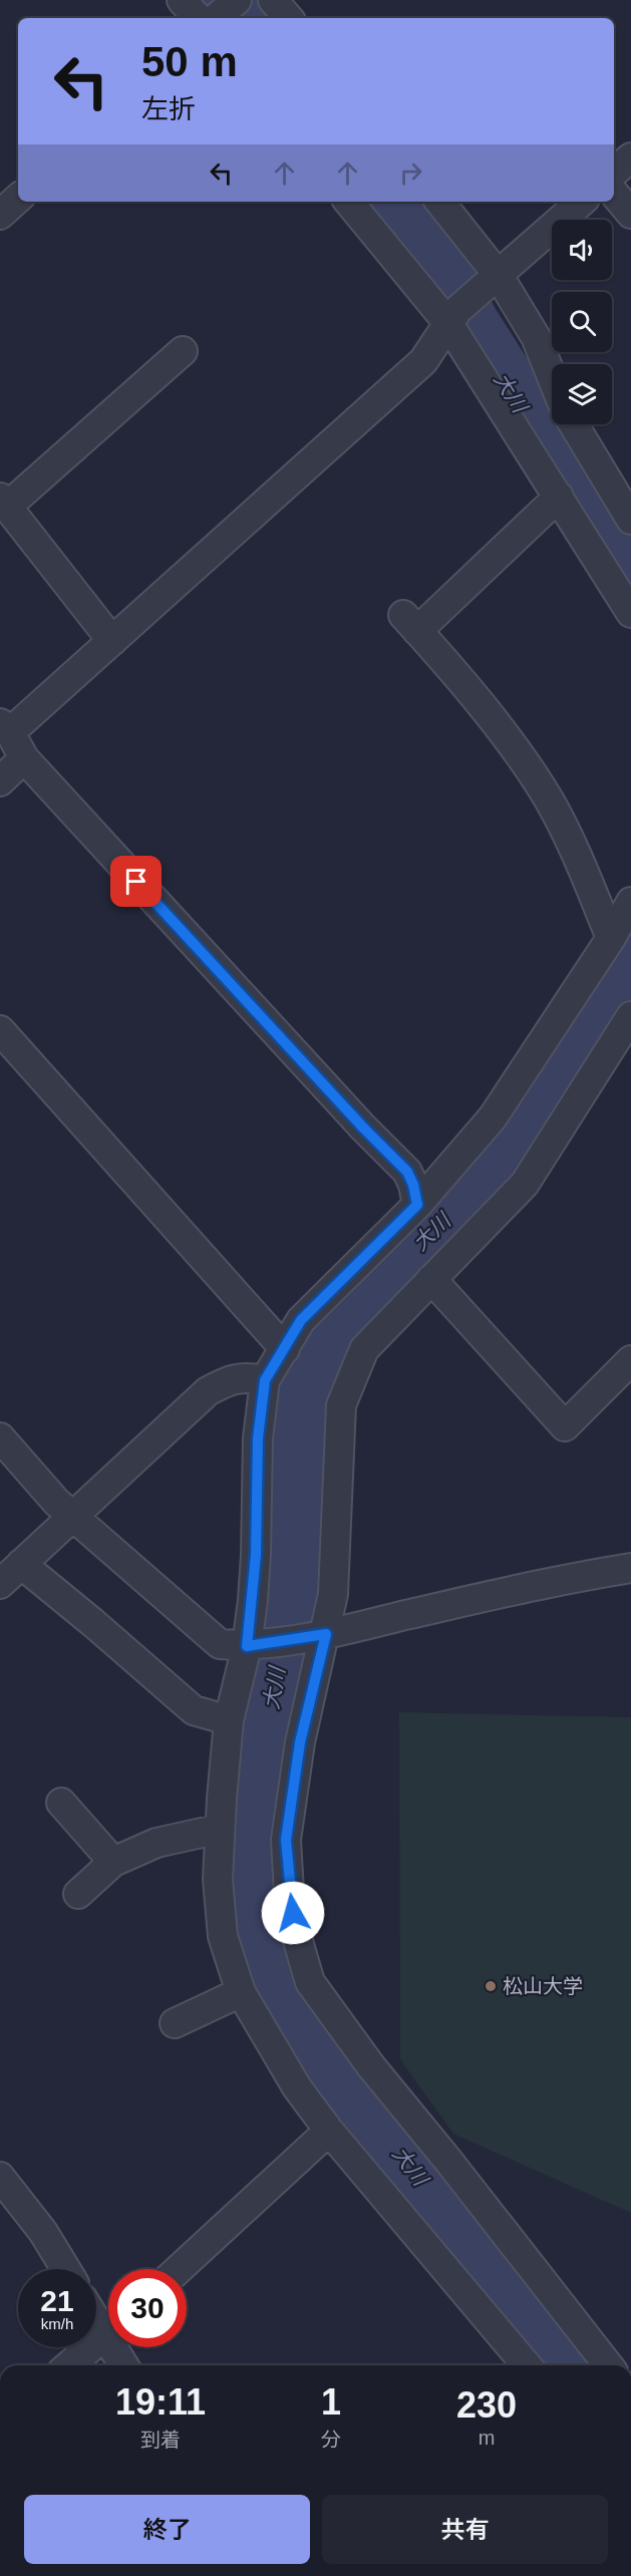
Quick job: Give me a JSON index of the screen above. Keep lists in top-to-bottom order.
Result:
{
  "water": ["大川"],
  "places": ["松山大学"],
  "page": {
    "turn": ["50 m", "左折"],
    "speed": "21 km/h",
    "limit": "30",
    "eta": [
      "19:11",
      "到着",
      "1",
      "分",
      "230",
      "m"
    ],
    "buttons": ["終了", "共有"]
  }
}
